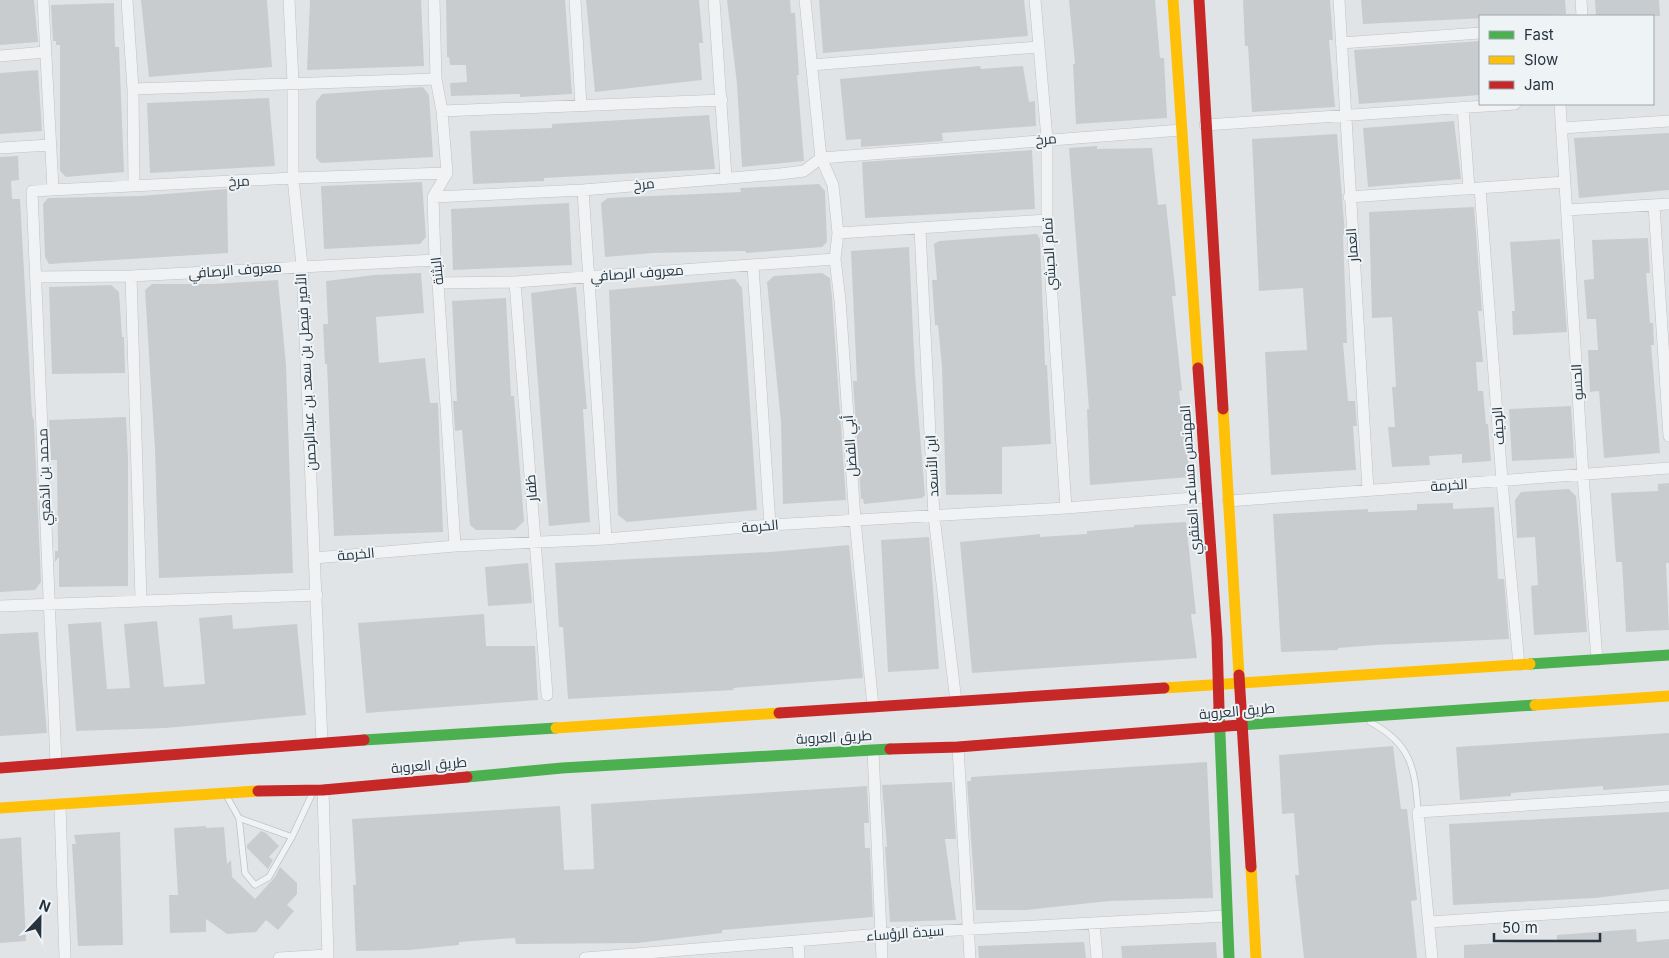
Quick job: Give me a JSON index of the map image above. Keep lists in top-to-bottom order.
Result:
{
  "streets": {
    "main road": ["المهندس مساعد العنقري", "طريق العروبة"],
    "street": [
      "مرخ",
      "العمار",
      "تمام الحبشي",
      "معروف الرصافي",
      "البثنة",
      "الأمير فيصل بن سعد بن عبدالرحمن",
      "الحسو",
      "الرحيف",
      "أبي الفضل",
      "ابن الأسعد",
      "محمد بن الذهبي",
      "الخرمة",
      "ظفار",
      "سيدة الرؤساء"
    ]
  },
  "crossings": [
    ["مرخ", "تمام الحبشي"],
    ["مرخ", "البثنة"],
    ["مرخ", "الأمير فيصل بن سعد بن عبدالرحمن"],
    ["مرخ", "أبي الفضل"],
    ["مرخ", "محمد بن الذهبي"],
    ["مرخ", "المهندس مساعد العنقري"],
    ["العمار", "الخرمة"],
    ["تمام الحبشي", "الخرمة"],
    ["معروف الرصافي", "البثنة"],
    ["معروف الرصافي", "الأمير فيصل بن سعد بن عبدالرحمن"],
    ["معروف الرصافي", "أبي الفضل"],
    ["معروف الرصافي", "محمد بن الذهبي"],
    ["معروف الرصافي", "ظفار"],
    ["البثنة", "الخرمة"],
    ["الأمير فيصل بن سعد بن عبدالرحمن", "الخرمة"],
    ["الأمير فيصل بن سعد بن عبدالرحمن", "طريق العروبة"],
    ["الحسو", "الخرمة"],
    ["الحسو", "طريق العروبة"],
    ["الرحيف", "الخرمة"],
    ["الرحيف", "طريق العروبة"],
    ["أبي الفضل", "الخرمة"],
    ["أبي الفضل", "طريق العروبة"],
    ["ابن الأسعد", "الخرمة"],
    ["ابن الأسعد", "طريق العروبة"],
    ["محمد بن الذهبي", "طريق العروبة"],
    ["المهندس مساعد العنقري", "الخرمة"],
    ["المهندس مساعد العنقري", "طريق العروبة"],
    ["المهندس مساعد العنقري", "سيدة الرؤساء"],
    ["الخرمة", "ظفار"]
  ],
  "legend": ["Fast", "Slow", "Jam"],
  "scale_bar": "50 m",
  "north": "top"
}
